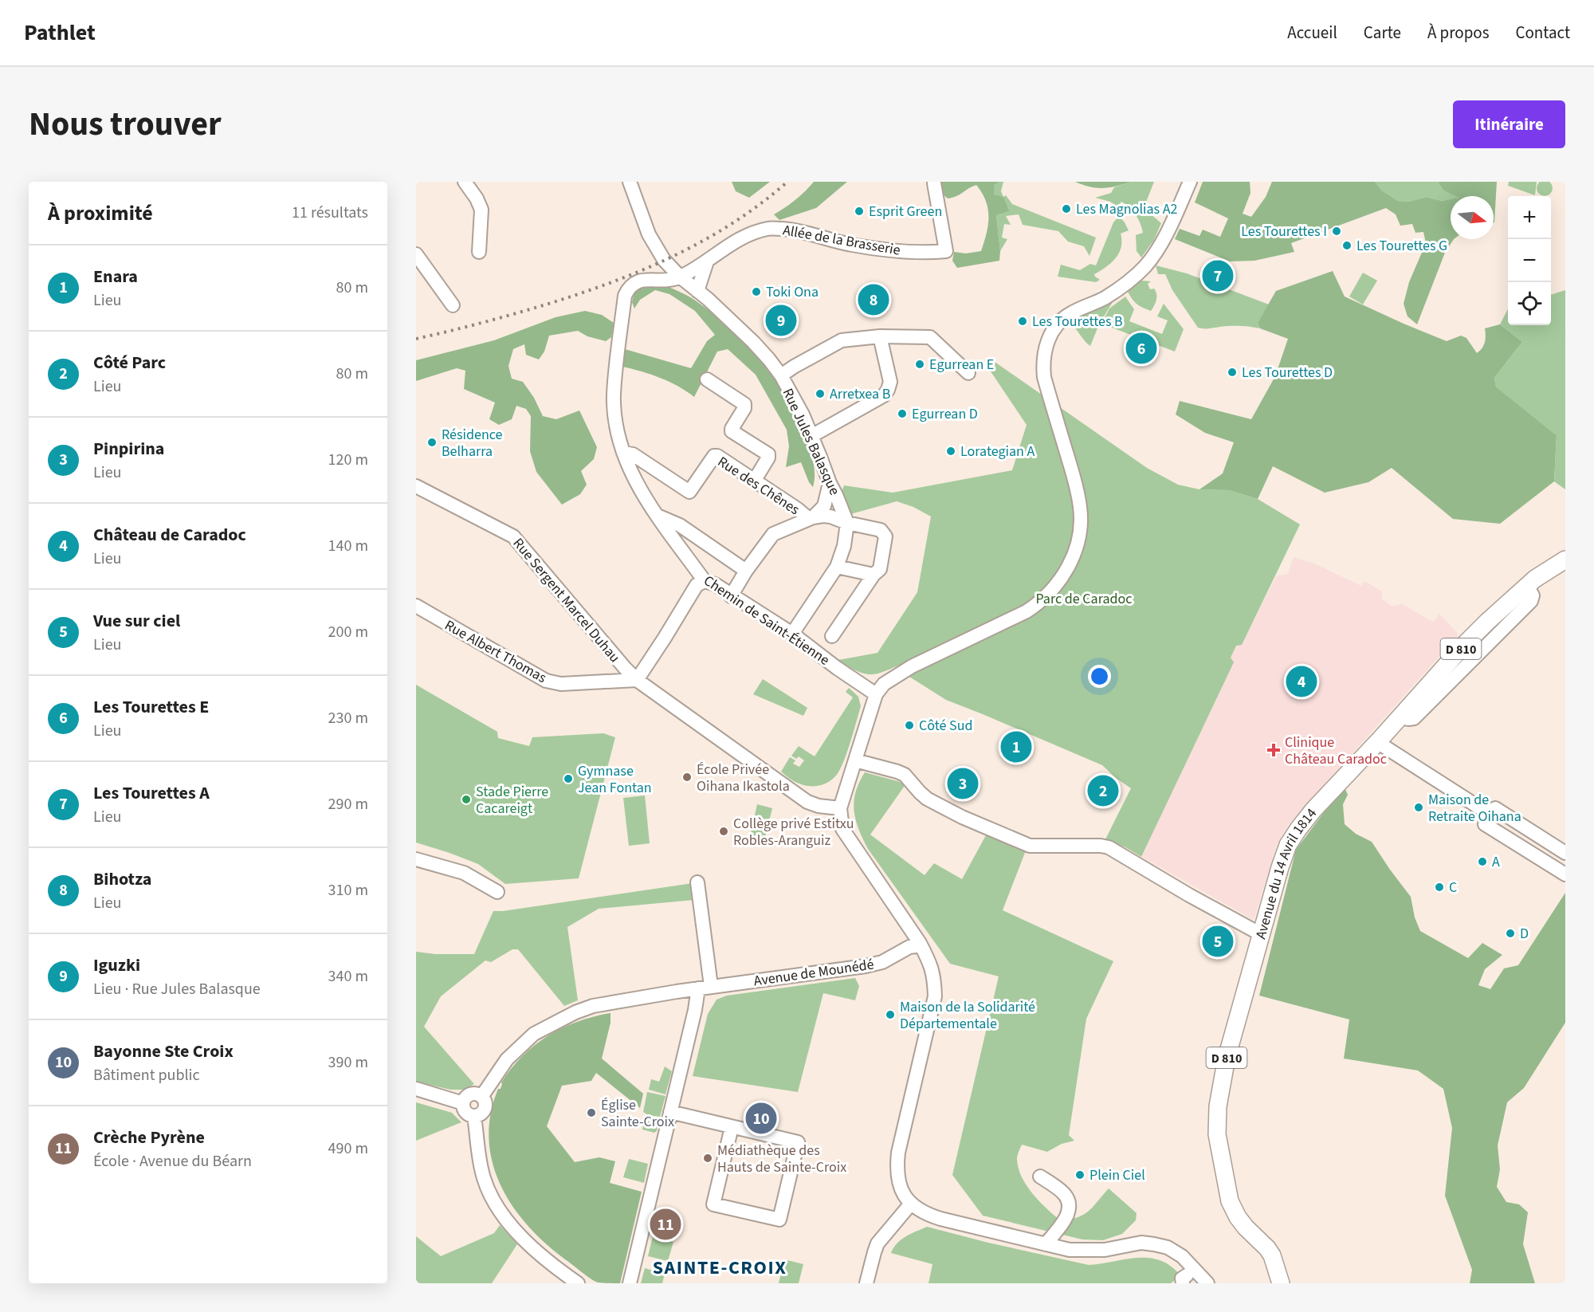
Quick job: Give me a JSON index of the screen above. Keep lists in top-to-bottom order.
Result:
{
  "streets": {
    "main road": ["D 810", "Avenue du 14 Avril 1814"],
    "street": [
      "Allée de la Brasserie",
      "Rue Jules Balasque",
      "Rue des Chênes",
      "Rue Sergent Marcel Duhau",
      "Chemin de Saint-Étienne",
      "Rue Albert Thomas",
      "Avenue de Mounédé"
    ]
  },
  "crossings": [
    ["Allée de la Brasserie", "Rue Jules Balasque"],
    ["Allée de la Brasserie", "Chemin de Saint-Étienne"],
    ["Rue Jules Balasque", "Chemin de Saint-Étienne"],
    ["Rue des Chênes", "Chemin de Saint-Étienne"],
    ["Rue Sergent Marcel Duhau", "Rue Albert Thomas"]
  ],
  "districts": ["SAINTE-CROIX"],
  "parks": ["Parc de Caradoc"],
  "places": {
    "other": [
      "Les Magnolias A2",
      "Esprit Green",
      "Les Tourettes I",
      "Les Tourettes G",
      "Toki Ona",
      "Les Tourettes B",
      "Egurrean E",
      "Les Tourettes D",
      "Arretxea B",
      "Egurrean D",
      "Résidence Belharra",
      "Lorategian A",
      "Côté Sud",
      "École Privée Oihana Ikastola",
      "Gymnase Jean Fontan",
      "Stade Pierre Cacareigt",
      "Maison de Retraite Oihana",
      "Collège privé Estitxu Robles-Aranguiz",
      "A",
      "C",
      "D",
      "Maison de la Solidarité Départementale",
      "Église Sainte-Croix",
      "Médiathèque des Hauts de Sainte-Croix",
      "Plein Ciel"
    ],
    "health": ["Clinique Château Caradoc"]
  },
  "north": "right",
  "page": {
    "header": "Pathlet",
    "nav": [
      "Accueil",
      "Carte",
      "À propos",
      "Contact"
    ],
    "title": "Nous trouver",
    "buttons": "Itinéraire",
    "heading": ["À proximité", "11 résultats"],
    "map_buttons": ["+", "−"],
    "list": [
      {
        "mark": "1",
        "name": "Enara",
        "note": "Lieu",
        "value": "80 m"
      },
      {
        "mark": "2",
        "name": "Côté Parc",
        "note": "Lieu",
        "value": "80 m"
      },
      {
        "mark": "3",
        "name": "Pinpirina",
        "note": "Lieu",
        "value": "120 m"
      },
      {
        "mark": "4",
        "name": "Château de Caradoc",
        "note": "Lieu",
        "value": "140 m"
      },
      {
        "mark": "5",
        "name": "Vue sur ciel",
        "note": "Lieu",
        "value": "200 m"
      },
      {
        "mark": "6",
        "name": "Les Tourettes E",
        "note": "Lieu",
        "value": "230 m"
      },
      {
        "mark": "7",
        "name": "Les Tourettes A",
        "note": "Lieu",
        "value": "290 m"
      },
      {
        "mark": "8",
        "name": "Bihotza",
        "note": "Lieu",
        "value": "310 m"
      },
      {
        "mark": "9",
        "name": "Iguzki",
        "note": "Lieu · Rue Jules Balasque",
        "value": "340 m"
      },
      {
        "mark": "10",
        "name": "Bayonne Ste Croix",
        "note": "Bâtiment public",
        "value": "390 m"
      },
      {
        "mark": "11",
        "name": "Crèche Pyrène",
        "note": "École · Avenue du Béarn",
        "value": "490 m"
      }
    ],
    "pins": [
      "7",
      "8",
      "9",
      "6",
      "4",
      "1",
      "3",
      "2",
      "5",
      "10",
      "11"
    ]
  }
}
